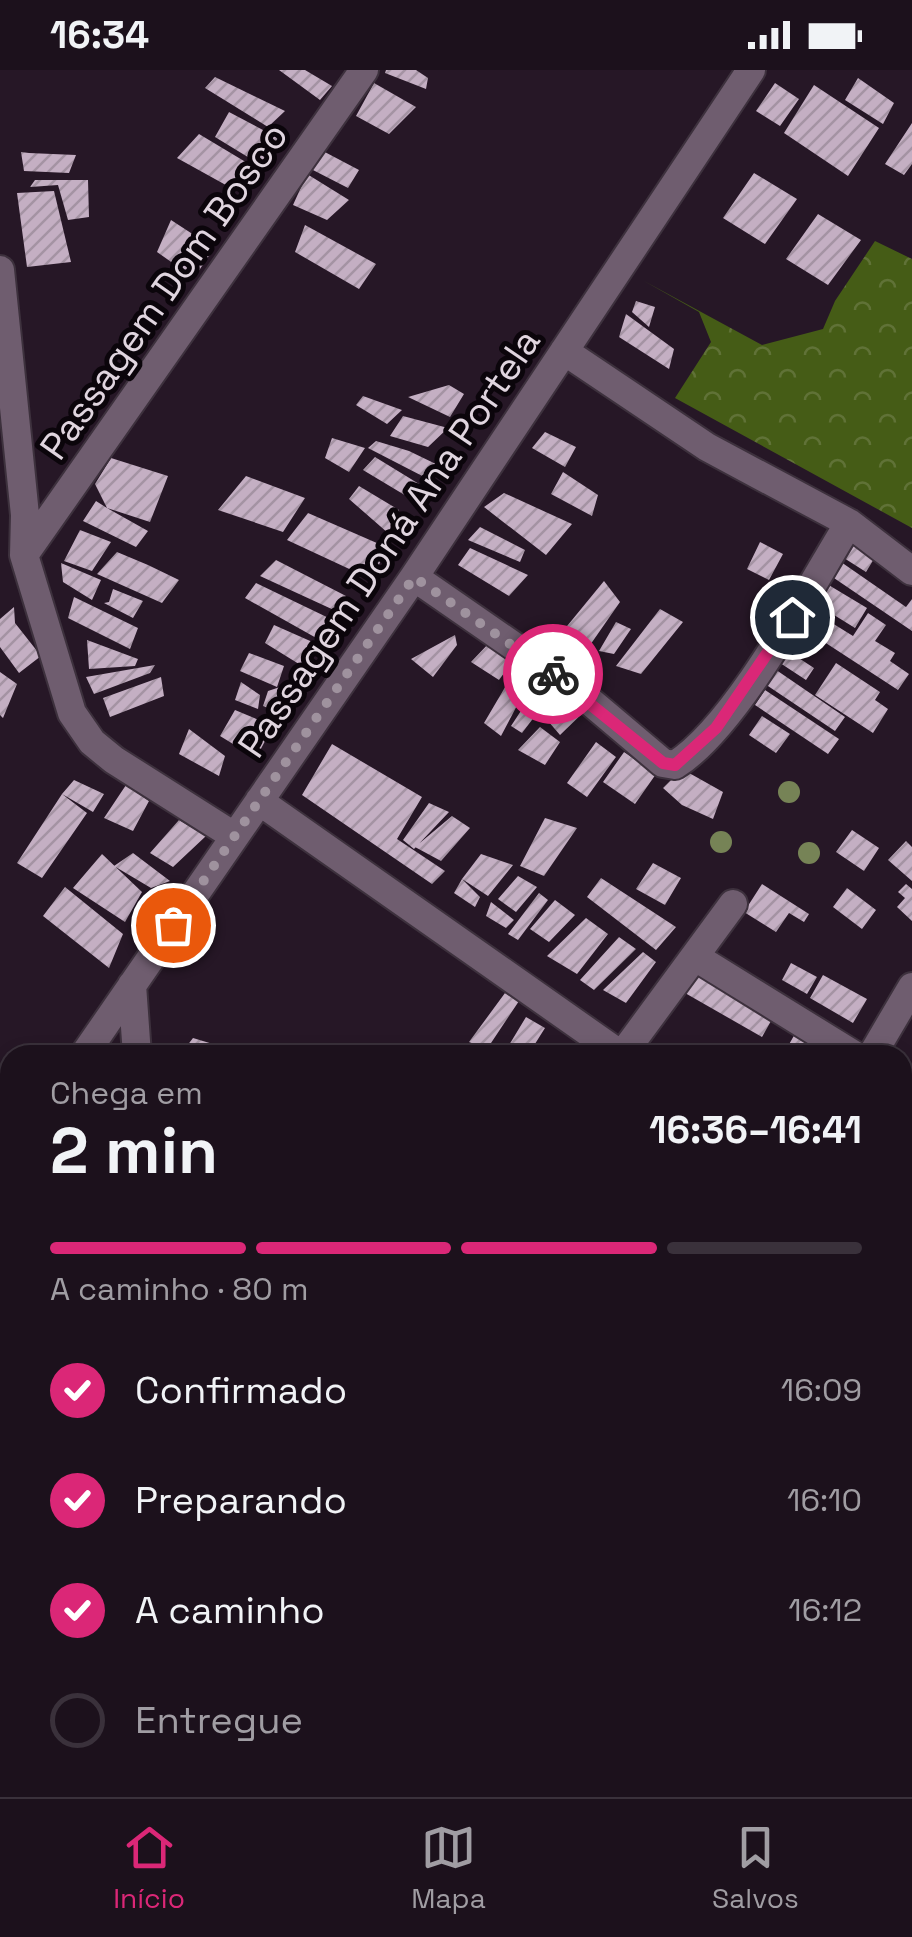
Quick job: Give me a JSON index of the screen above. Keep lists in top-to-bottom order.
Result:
{
  "streets": {
    "street": ["Passagem Dom Bosco", "Passagem Doná Ana Portela"]
  },
  "page": {
    "status": "16:34",
    "heading": ["2 min", "Chega em", "16:36–16:41"],
    "bar": "A caminho · 80 m",
    "list": [
      ["Confirmado", "16:09"],
      ["Preparando", "16:10"],
      ["A caminho", "16:12"],
      "Entregue"
    ],
    "tabs": ["Início", "Mapa", "Salvos"]
  }
}
